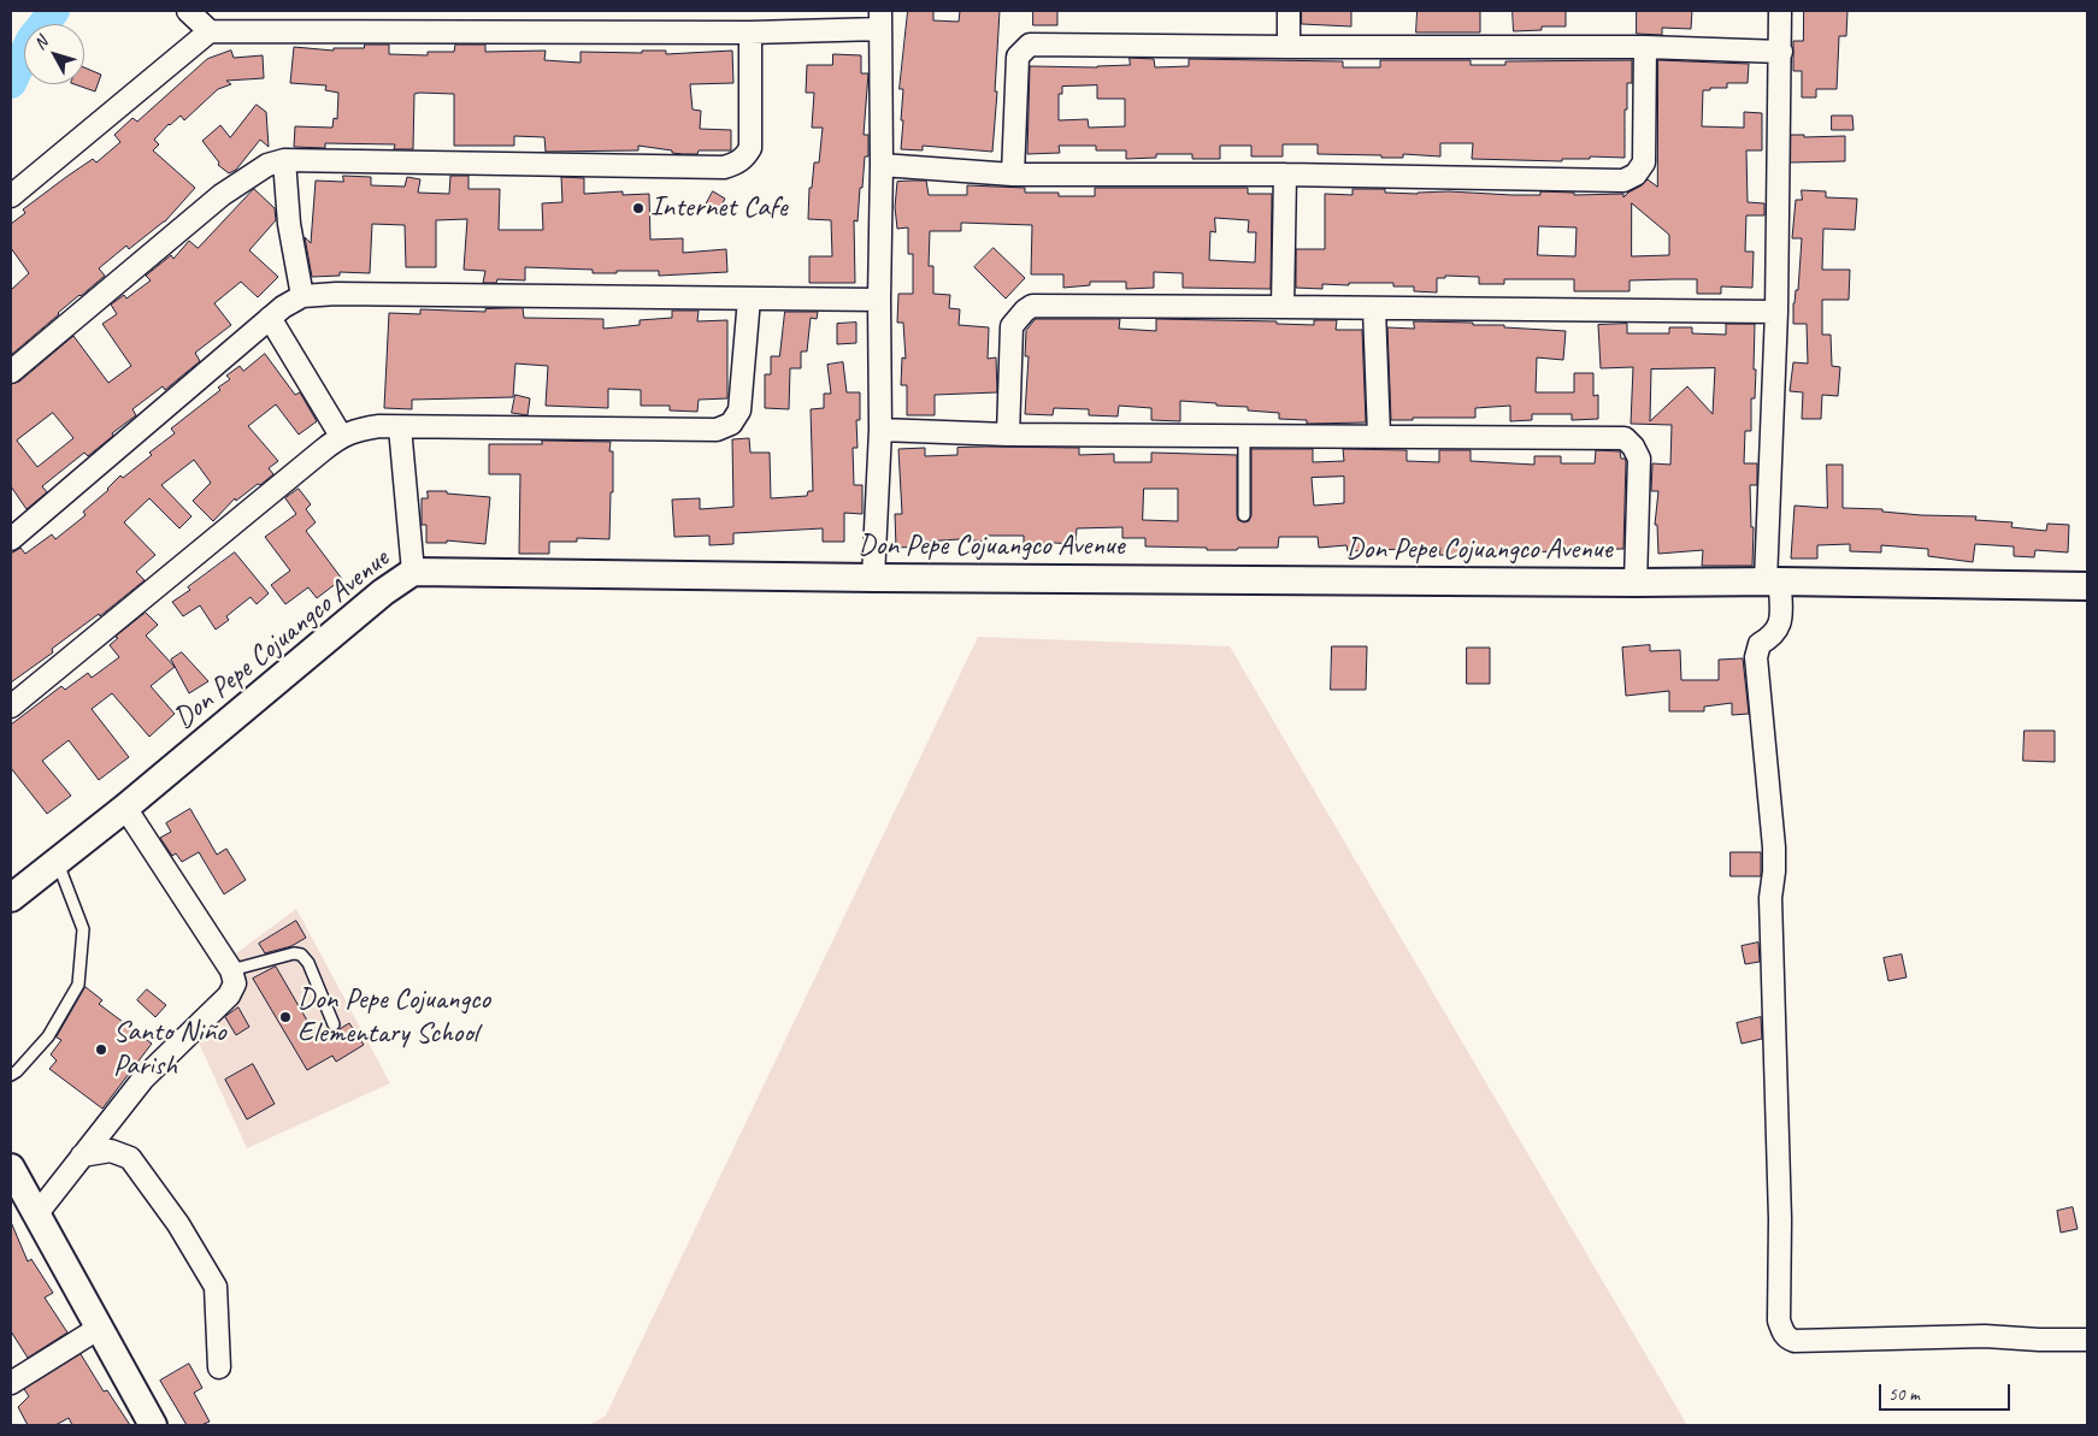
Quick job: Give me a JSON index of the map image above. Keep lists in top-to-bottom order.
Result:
{
  "streets": {
    "street": ["Don Pepe Cojuangco Avenue"]
  },
  "places": ["Internet Cafe", "Don Pepe Cojuangco Elementary School", "Santo Niño Parish"],
  "scale_bar": "50 m",
  "north": "top left"
}
